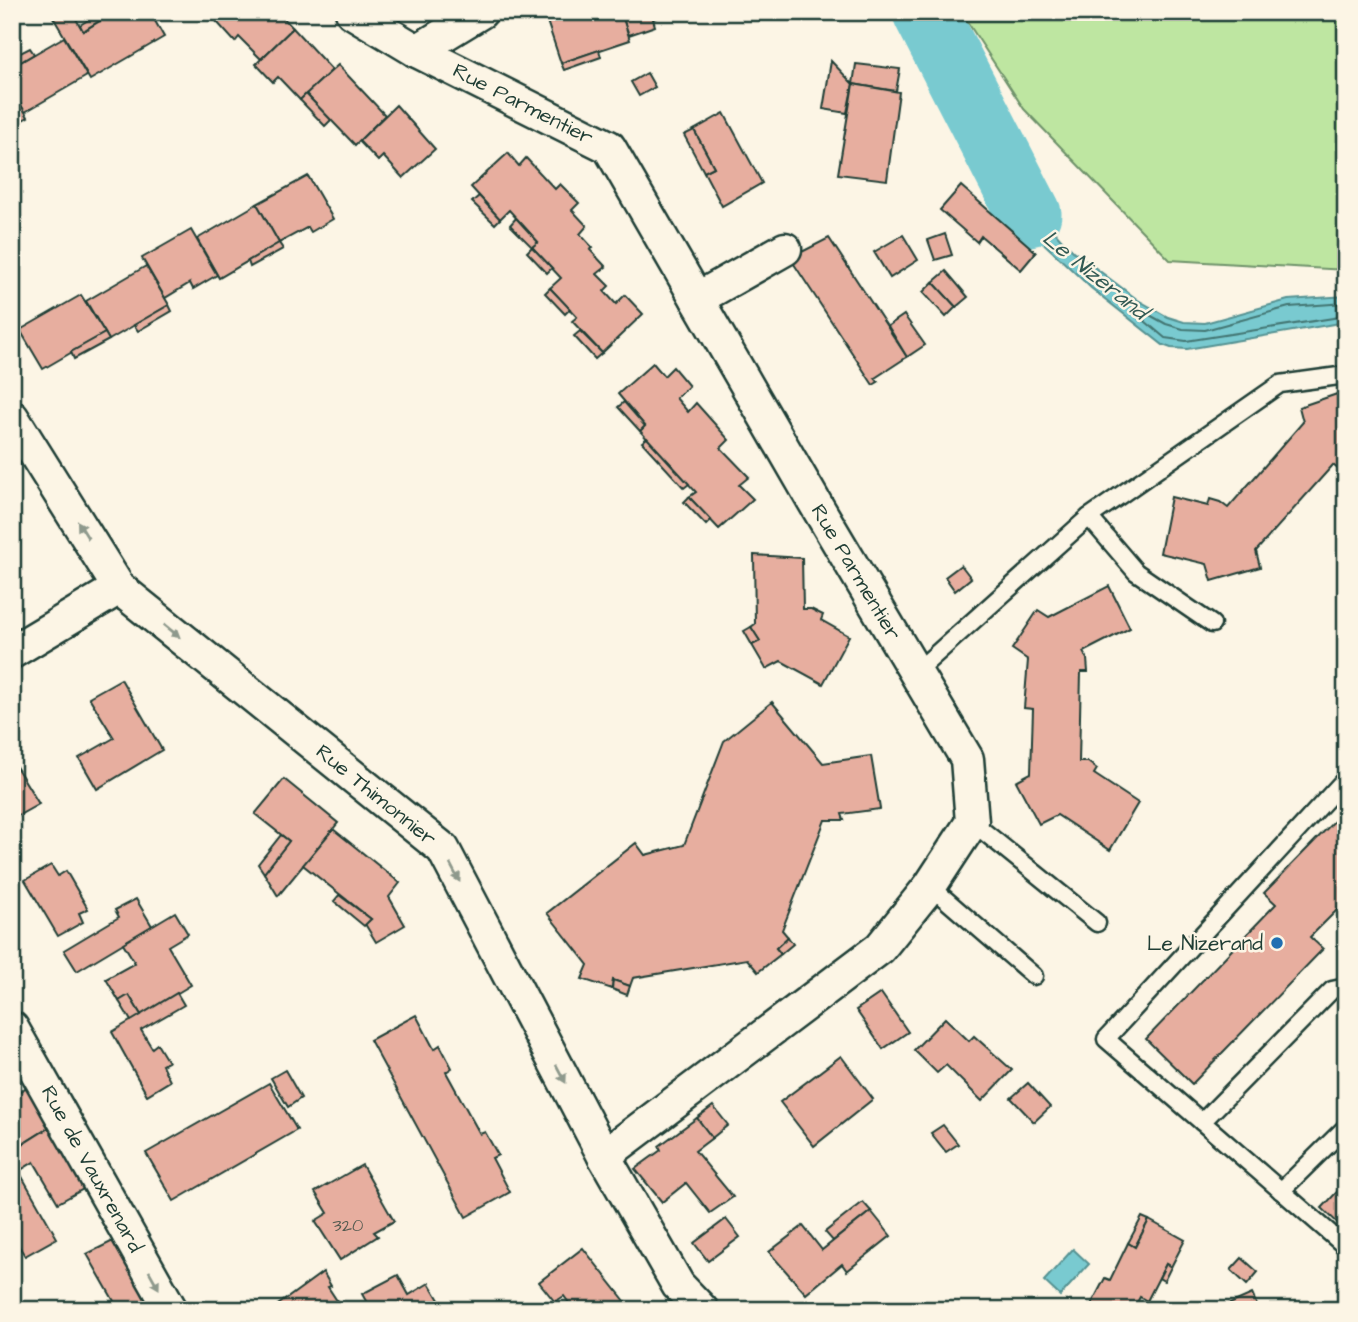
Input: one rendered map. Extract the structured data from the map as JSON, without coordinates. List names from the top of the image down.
{
  "streets": {
    "street": ["Rue Parmentier", "Rue Thimonnier", "Rue de Vauxrenard"]
  },
  "one_way": ["Rue de Vauxrenard"],
  "water": ["Le Nizerand"],
  "places": ["Le Nizerand"],
  "house_numbers": ["320"]
}
